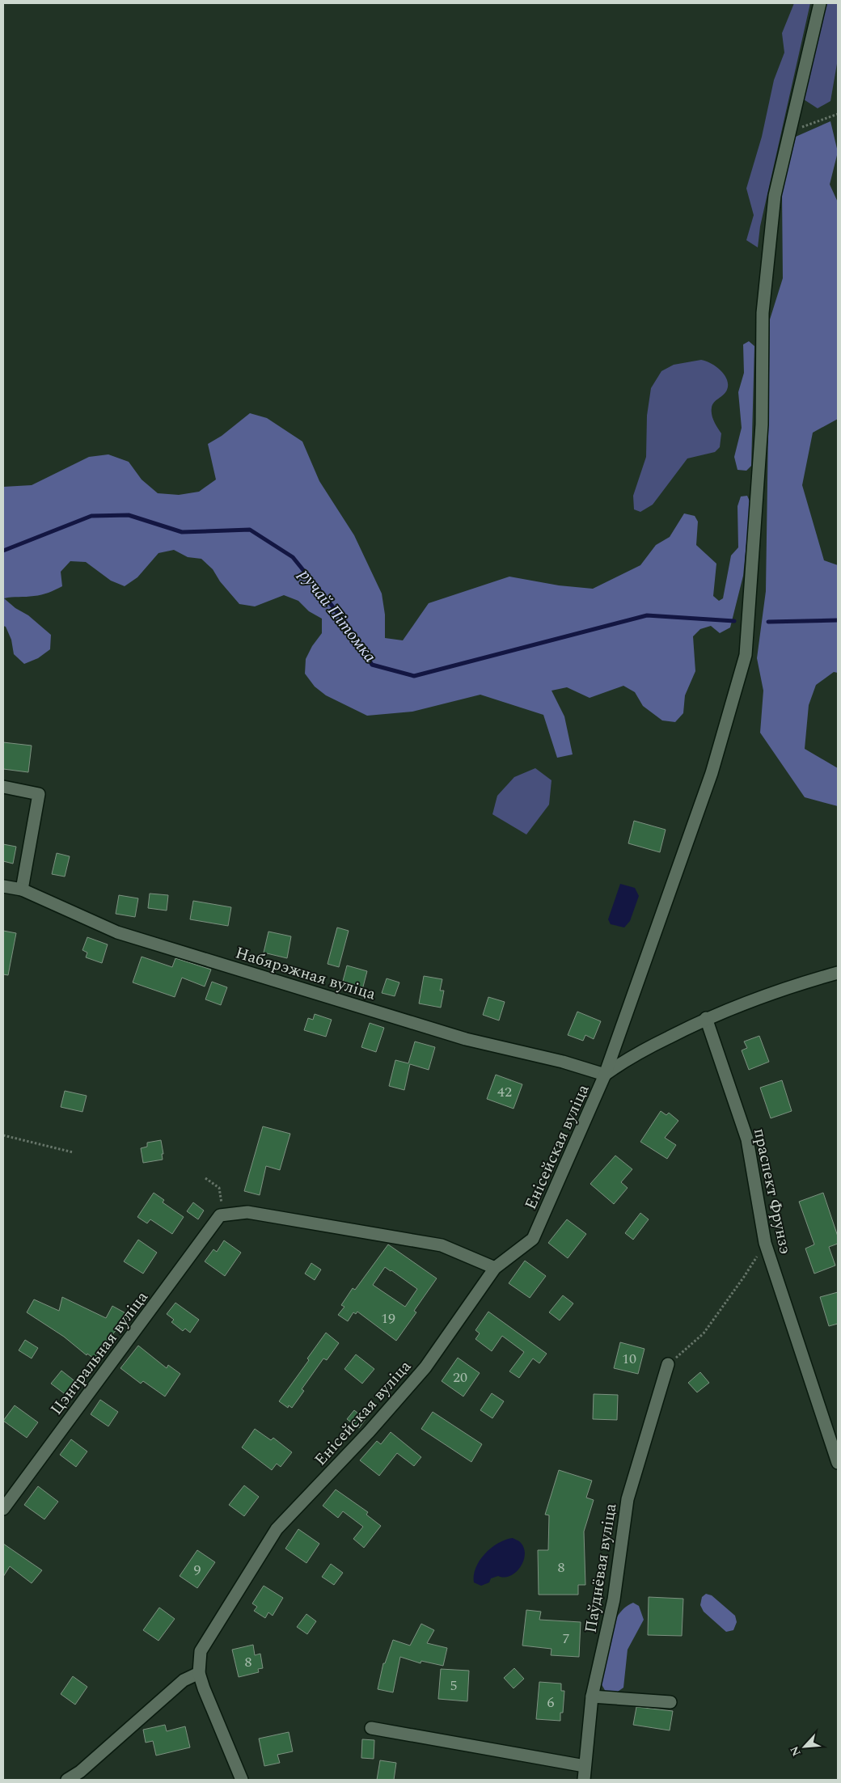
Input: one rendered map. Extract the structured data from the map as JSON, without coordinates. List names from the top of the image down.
{
  "streets": {
    "street": [
      "Набярэжная вуліца",
      "Енісейская вуліца",
      "праспект Фрунзэ",
      "Цэнтральная вуліца",
      "Паўднёвая вуліца"
    ]
  },
  "crossings": [
    ["Набярэжная вуліца", "Енісейская вуліца"]
  ],
  "water": ["ручай Пітомка"],
  "house_numbers": [
    "42",
    "19",
    "10",
    "20",
    "8",
    "9",
    "7",
    "8",
    "5",
    "6"
  ],
  "north": "bottom left"
}
